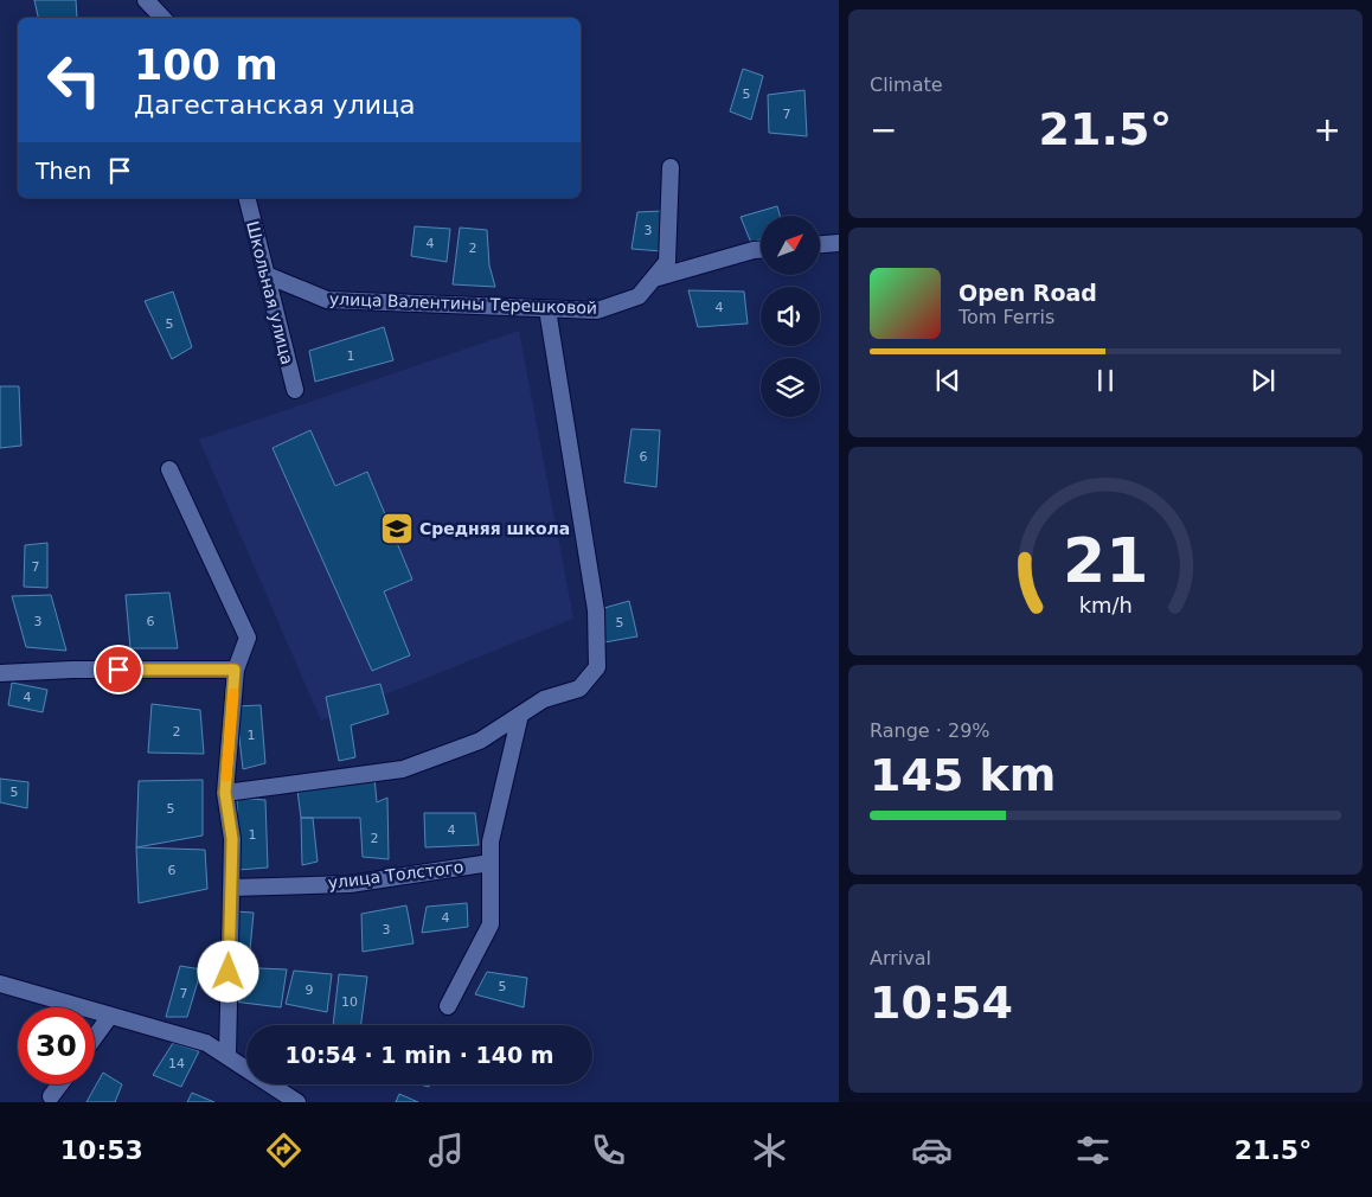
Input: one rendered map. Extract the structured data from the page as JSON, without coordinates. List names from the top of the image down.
{
  "streets": {
    "street": ["Школьная улица", "улица Валентины Терешковой", "улица Толстого"]
  },
  "crossings": [
    ["Школьная улица", "улица Валентины Терешковой"]
  ],
  "places": {
    "school or university": ["Средняя школа"]
  },
  "house_numbers": [
    "5",
    "7",
    "3",
    "4",
    "2",
    "4",
    "5",
    "1",
    "6",
    "7",
    "3",
    "6",
    "5",
    "4",
    "2",
    "1",
    "5",
    "5",
    "4",
    "1",
    "2",
    "6",
    "4",
    "3",
    "5",
    "9",
    "7",
    "10",
    "14"
  ],
  "north": "top right",
  "page": {
    "tile": [
      "Climate",
      ["Range · 29%", "145 km"],
      ["Arrival", "10:54"]
    ],
    "turn": ["100 m", "Дагестанская улица"],
    "heat": ["−", "21.5°", "+"],
    "then": "Then",
    "song": ["Open Road", "Tom Ferris"],
    "limit": "30",
    "trip": "10:54 · 1 min · 140 m",
    "tabs": ["10:53", "21.5°"],
    "gauge": ["21", "km/h"]
  }
}
